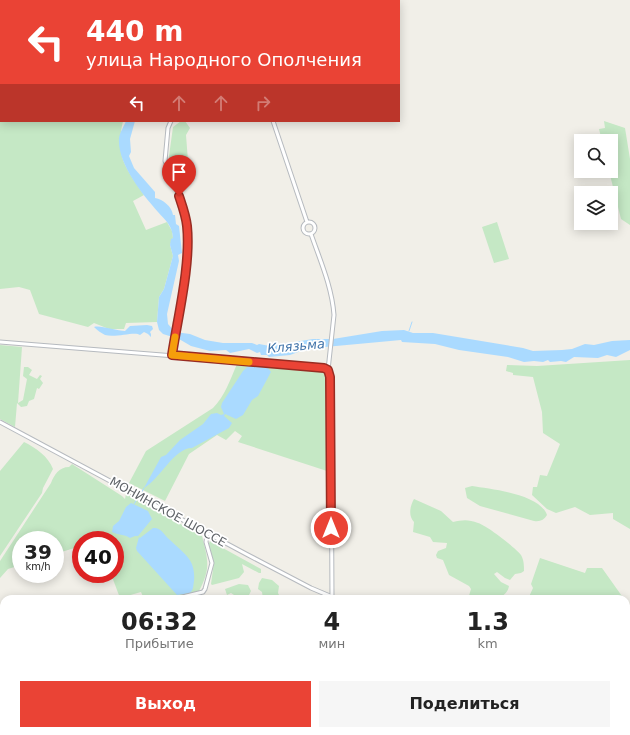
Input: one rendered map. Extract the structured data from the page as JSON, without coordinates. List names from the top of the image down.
{
  "streets": {
    "street": ["МОНИНСКОЕ ШОССЕ"]
  },
  "water": ["Клязьма"],
  "page": {
    "turn": ["440 m", "улица Народного Ополчения"],
    "speed": "39 km/h",
    "limit": "40",
    "eta": [
      "06:32",
      "Прибытие",
      "4",
      "мин",
      "1.3",
      "km"
    ],
    "buttons": ["Выход", "Поделиться"]
  }
}
